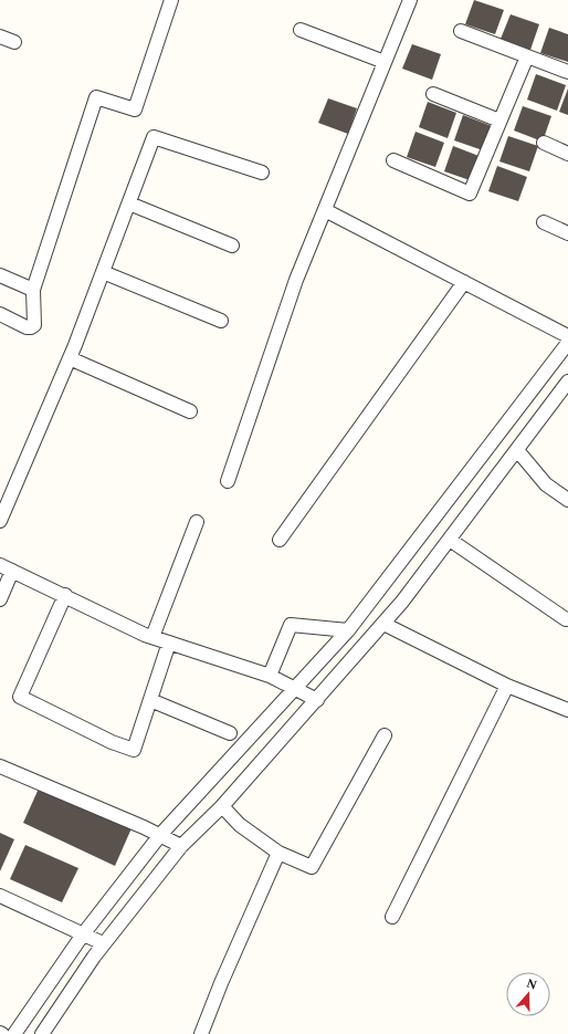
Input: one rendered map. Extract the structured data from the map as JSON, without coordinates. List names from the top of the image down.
{
  "north": "top"
}
